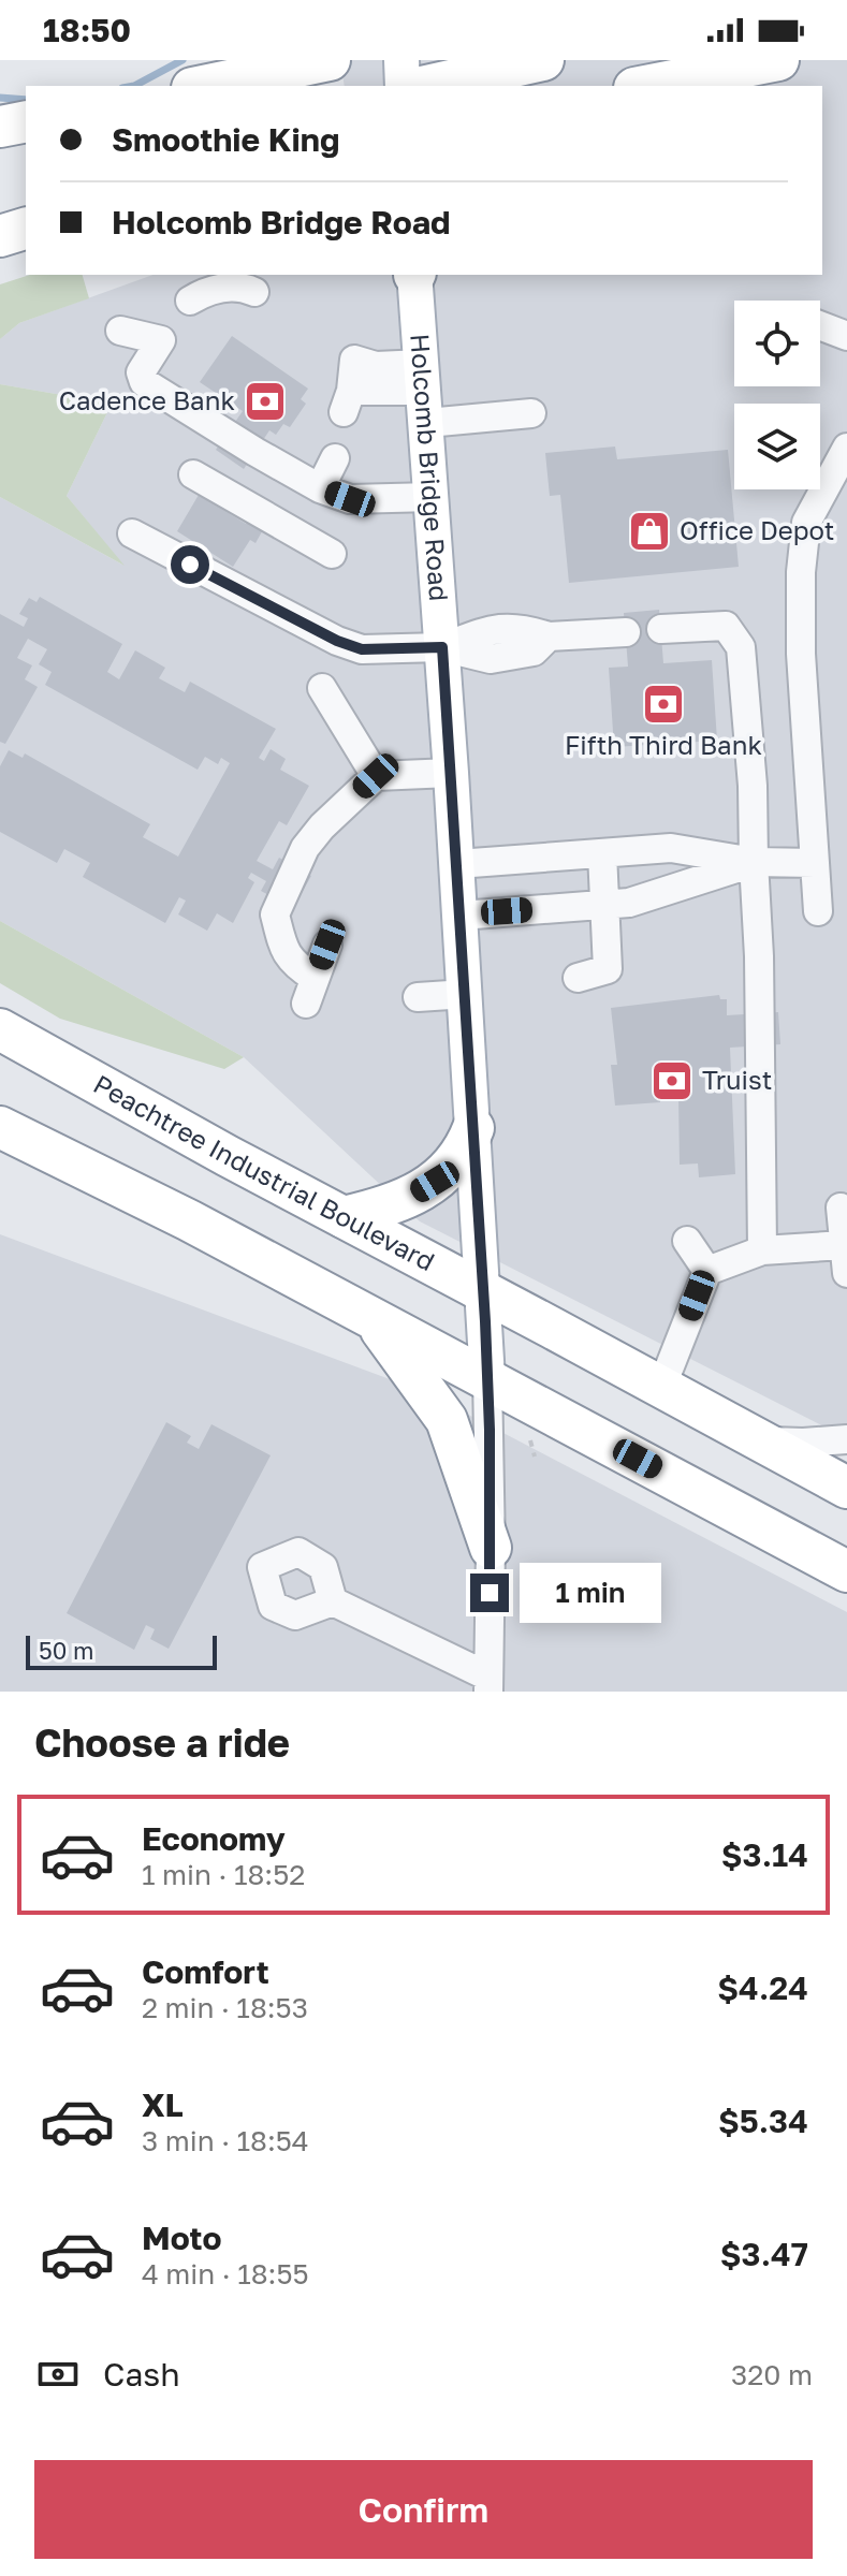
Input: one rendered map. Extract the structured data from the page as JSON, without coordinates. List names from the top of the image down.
{
  "streets": {
    "highway": ["Peachtree Industrial Boulevard"],
    "main road": ["Holcomb Bridge Road"]
  },
  "crossings": [
    ["Holcomb Bridge Road", "Peachtree Industrial Boulevard"]
  ],
  "places": {
    "bank": ["Cadence Bank", "Fifth Third Bank", "Truist"],
    "shop": ["Office Depot"]
  },
  "scale_bar": "50 m",
  "page": {
    "status": "18:50",
    "banner": ["Smoothie King", "Holcomb Bridge Road"],
    "bubble": "1 min",
    "scale": "50 m",
    "heading": "Choose a ride",
    "list": [
      {
        "name": "Economy",
        "note": "1 min · 18:52",
        "value": "$3.14"
      },
      {
        "name": "Comfort",
        "note": "2 min · 18:53",
        "value": "$4.24"
      },
      {
        "name": "XL",
        "note": "3 min · 18:54",
        "value": "$5.34"
      },
      {
        "name": "Moto",
        "note": "4 min · 18:55",
        "value": "$3.47"
      }
    ],
    "pay": ["Cash", "320 m"],
    "buttons": "Confirm"
  }
}
